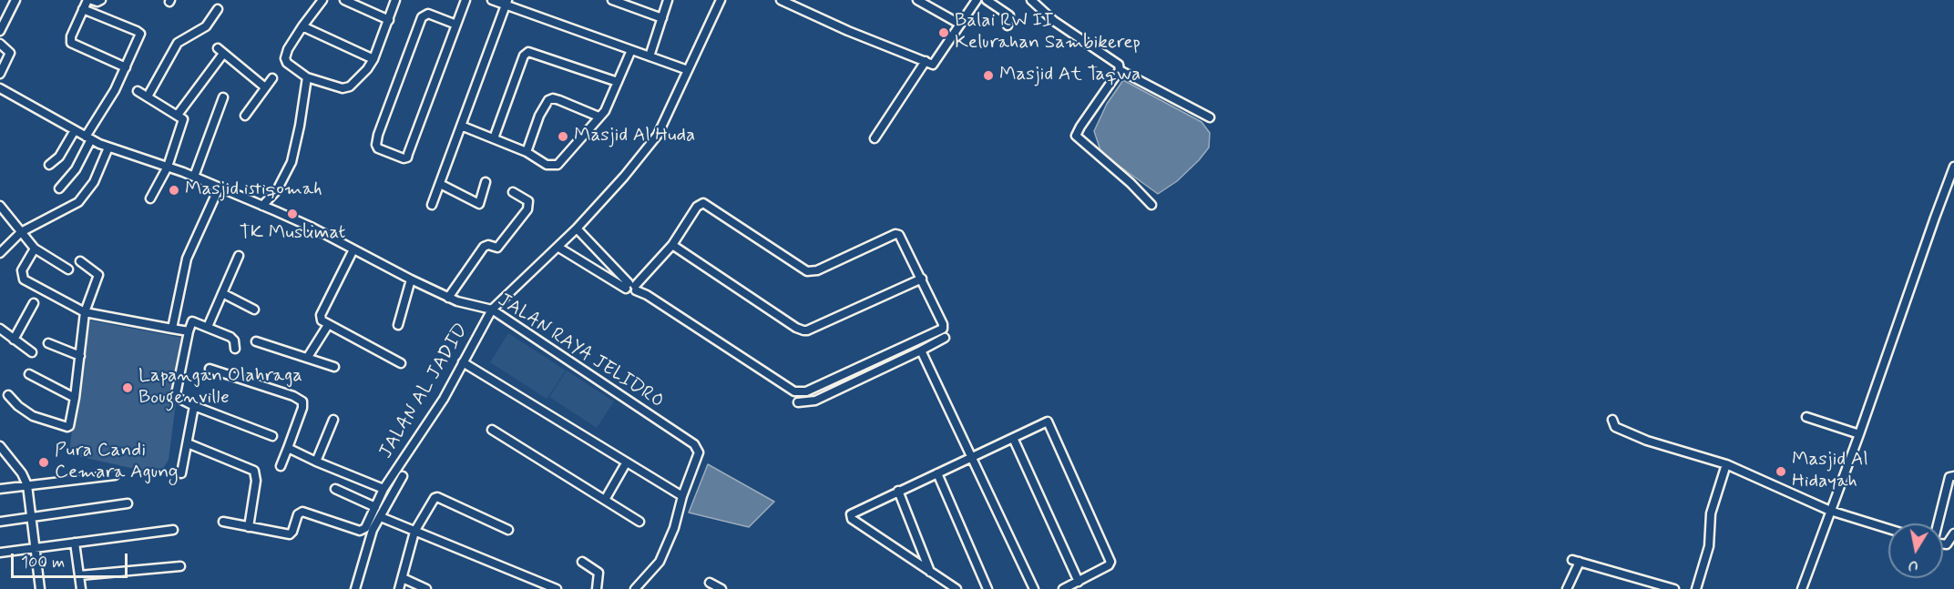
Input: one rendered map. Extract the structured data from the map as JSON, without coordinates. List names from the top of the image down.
{
  "streets": {
    "street": ["JALAN RAYA JELIDRO", "JALAN AL JADID"]
  },
  "crossings": [
    ["JALAN RAYA JELIDRO", "JALAN AL JADID"]
  ],
  "places": [
    "Balai RW II Kelurahan Sambikerep",
    "Masjid At Taqwa",
    "Masjid Al Huda",
    "Masjid istiqomah",
    "TK Muslimat",
    "Lapangan Olahraga Bougenville",
    "Pura Candi Cemara Agung",
    "Masjid Al Hidayah"
  ],
  "scale_bar": "100 m",
  "north": "bottom"
}
